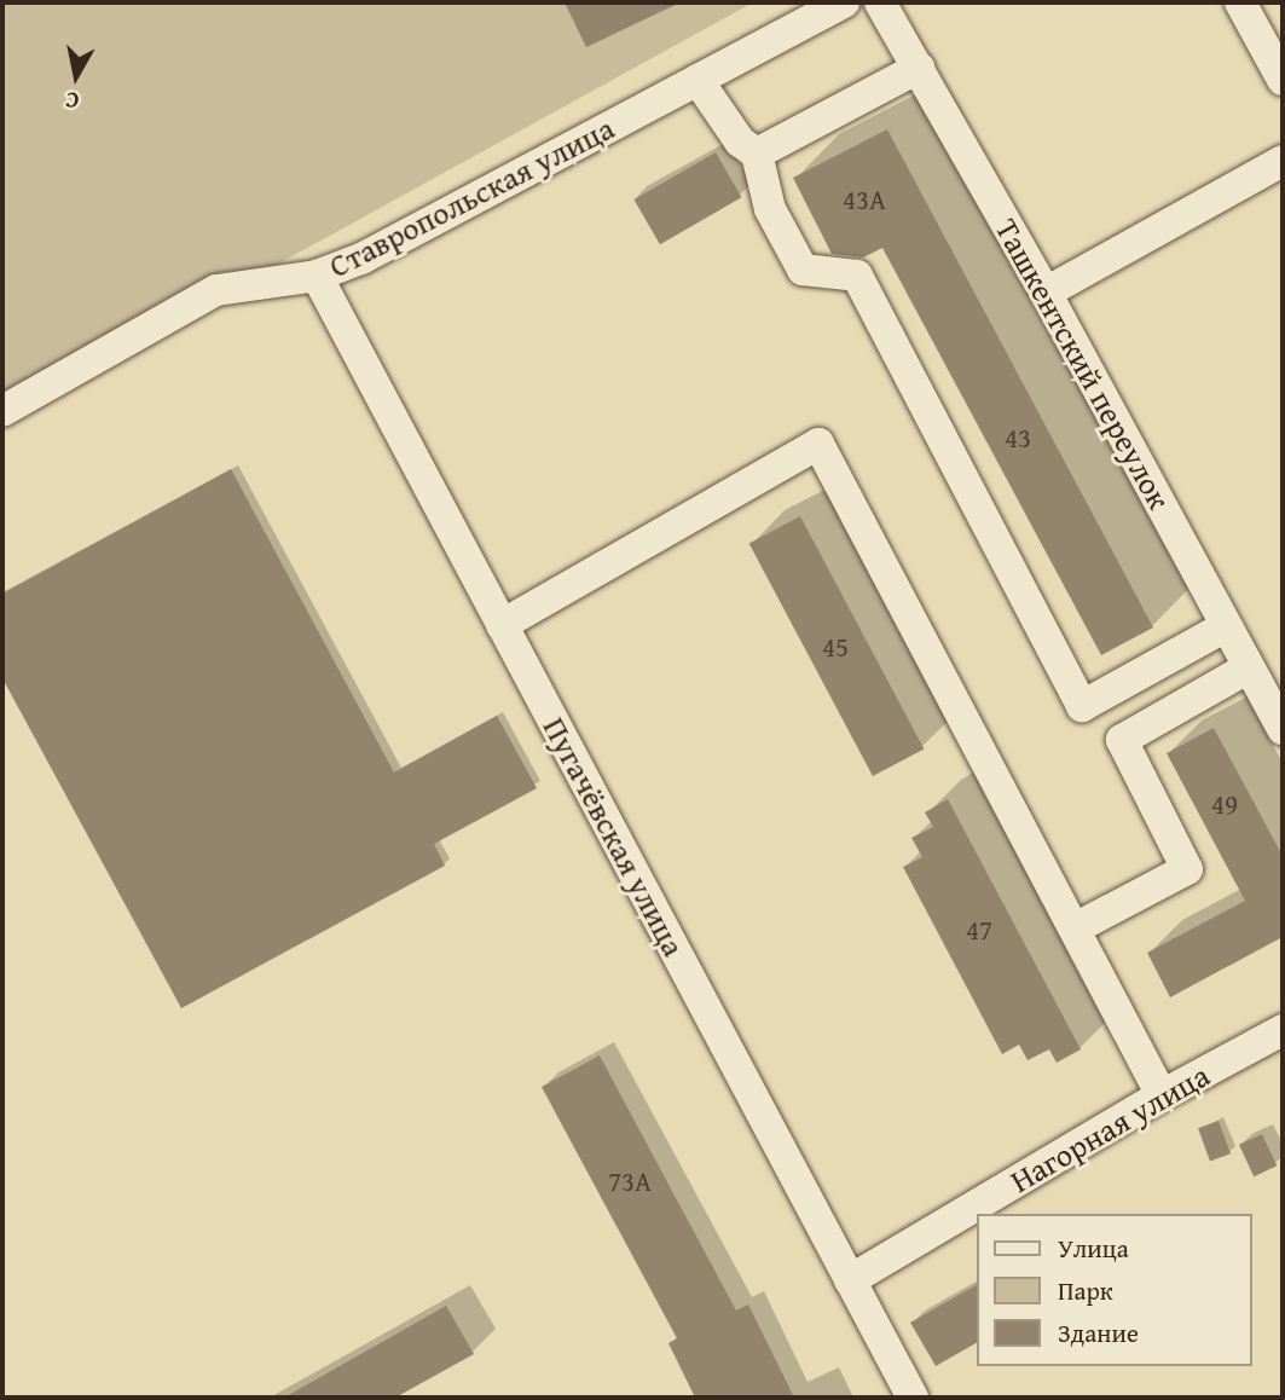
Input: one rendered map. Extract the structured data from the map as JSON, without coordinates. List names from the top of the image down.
{
  "streets": {
    "street": [
      "Ставропольская улица",
      "Ташкентский переулок",
      "Пугачёвская улица",
      "Нагорная улица"
    ]
  },
  "crossings": [
    ["Ставропольская улица", "Пугачёвская улица"],
    ["Пугачёвская улица", "Нагорная улица"]
  ],
  "house_numbers": [
    "43А",
    "43",
    "45",
    "49",
    "47",
    "73А"
  ],
  "legend": ["Улица", "Парк", "Здание"],
  "north": "bottom"
}
